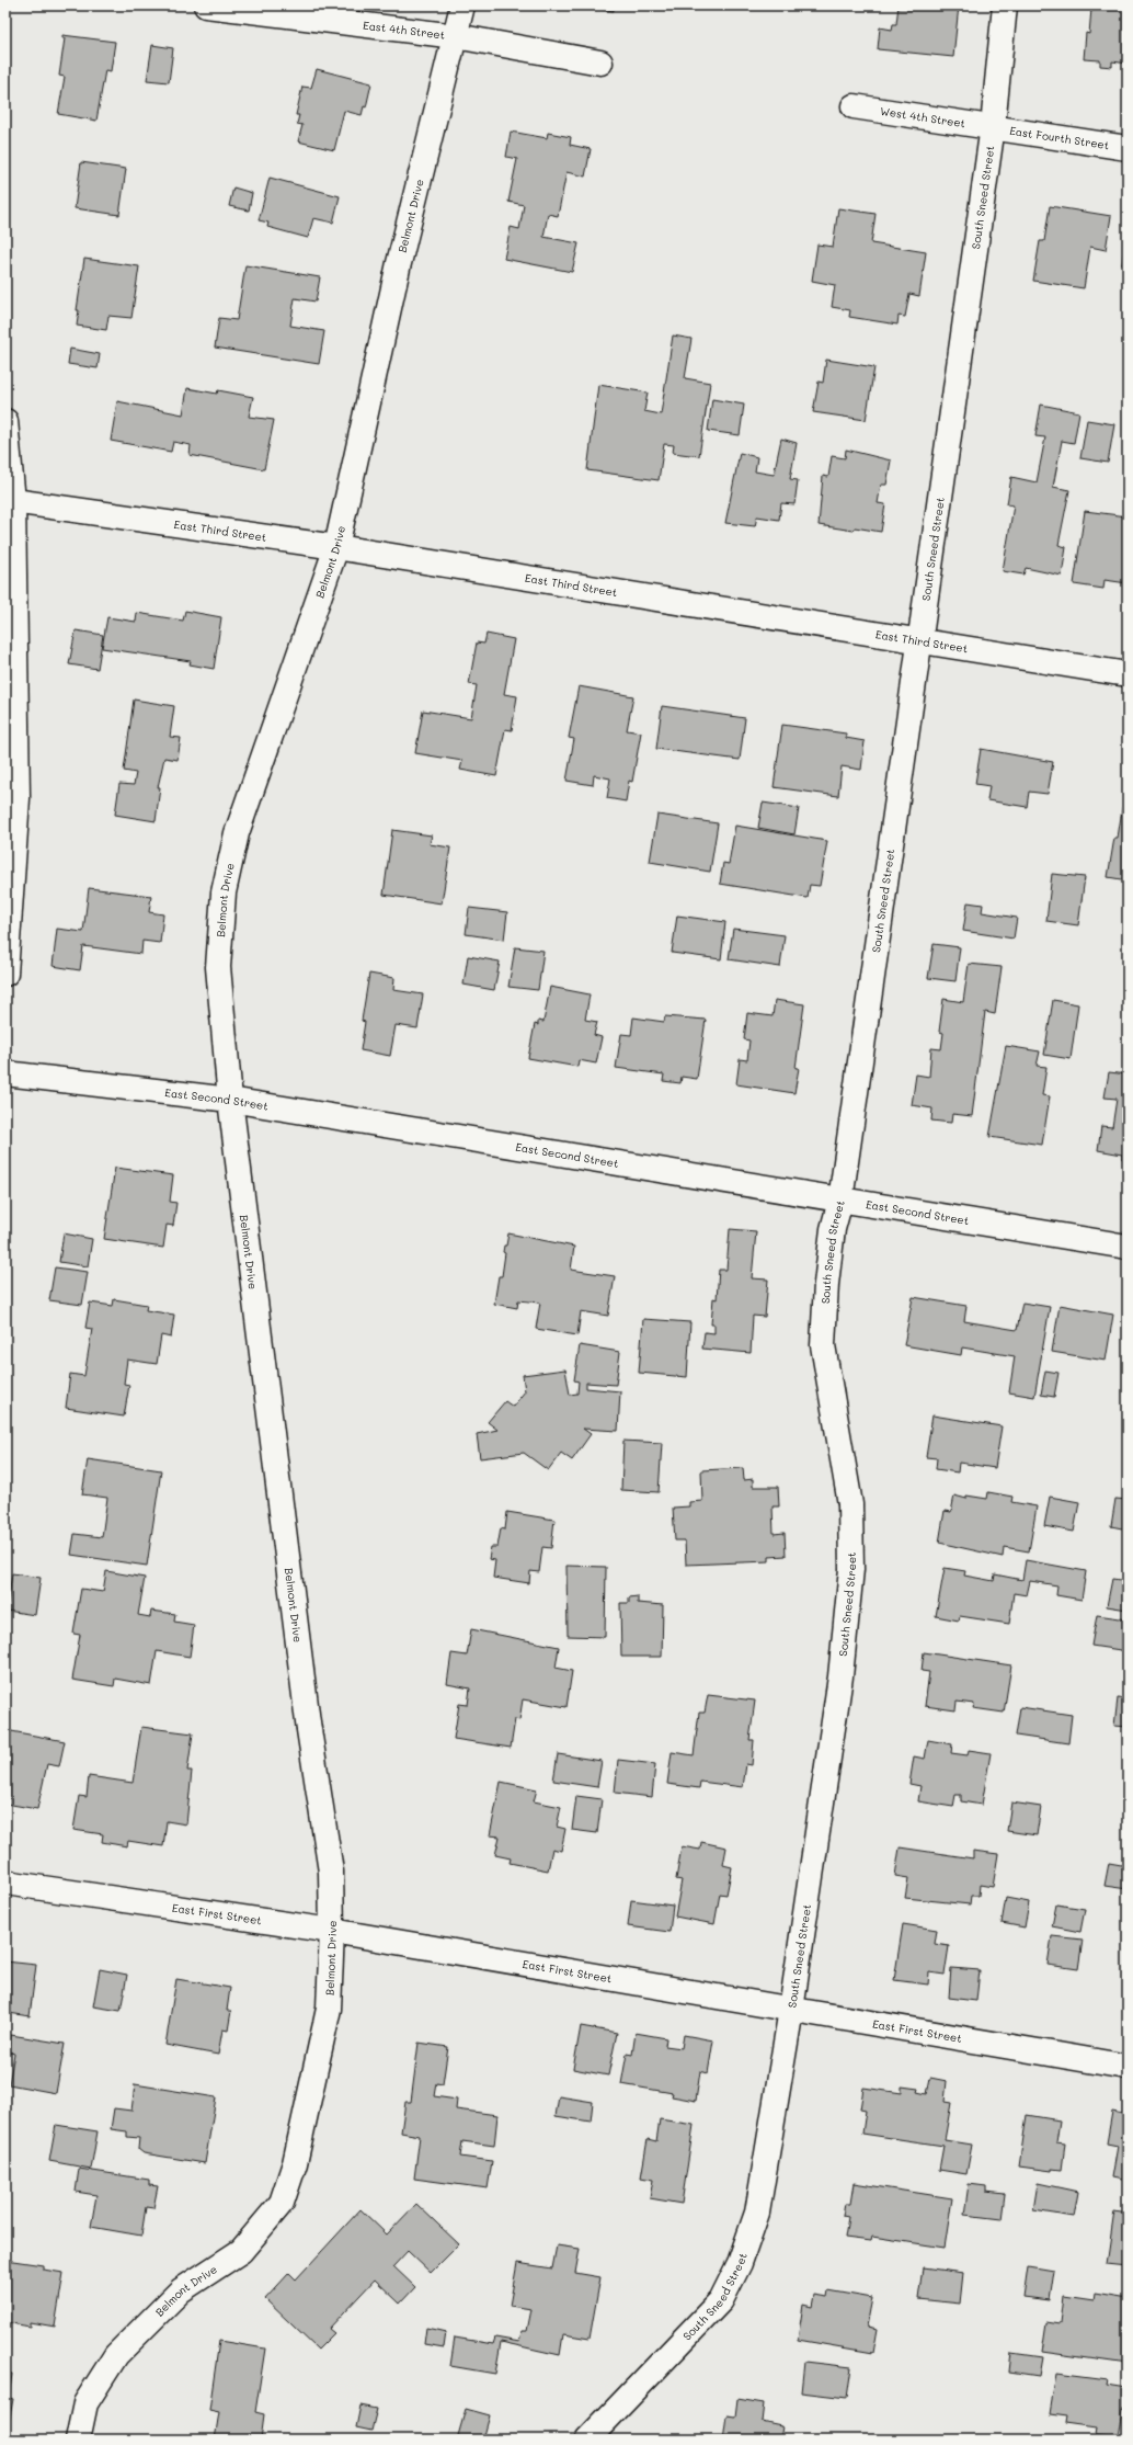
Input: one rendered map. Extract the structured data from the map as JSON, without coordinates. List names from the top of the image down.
{
  "streets": {
    "street": [
      "East 4th Street",
      "West 4th Street",
      "East Fourth Street",
      "South Sneed Street",
      "Belmont Drive",
      "East Third Street",
      "East Second Street",
      "East First Street"
    ]
  },
  "crossings": [
    ["East 4th Street", "Belmont Drive"],
    ["West 4th Street", "East Fourth Street"],
    ["West 4th Street", "South Sneed Street"],
    ["East Fourth Street", "South Sneed Street"],
    ["South Sneed Street", "East Third Street"],
    ["South Sneed Street", "East Second Street"],
    ["South Sneed Street", "East First Street"],
    ["Belmont Drive", "East Third Street"],
    ["Belmont Drive", "East Second Street"],
    ["Belmont Drive", "East First Street"]
  ]
}
